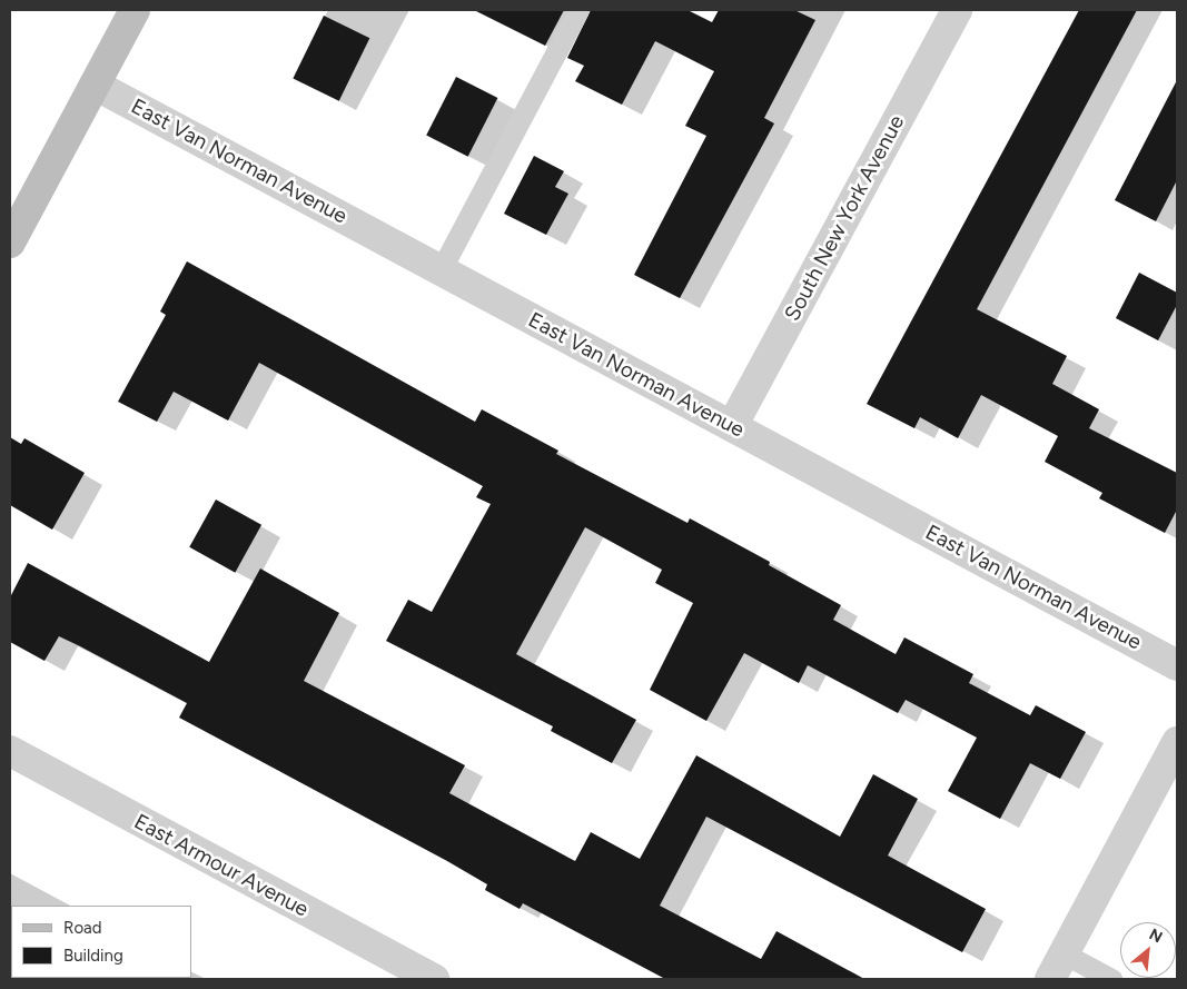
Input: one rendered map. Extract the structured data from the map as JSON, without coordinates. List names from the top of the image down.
{
  "streets": {
    "street": ["East Van Norman Avenue", "South New York Avenue", "East Armour Avenue"]
  },
  "crossings": [
    ["East Van Norman Avenue", "South New York Avenue"]
  ],
  "legend": ["Road", "Building"],
  "north": "top right"
}
